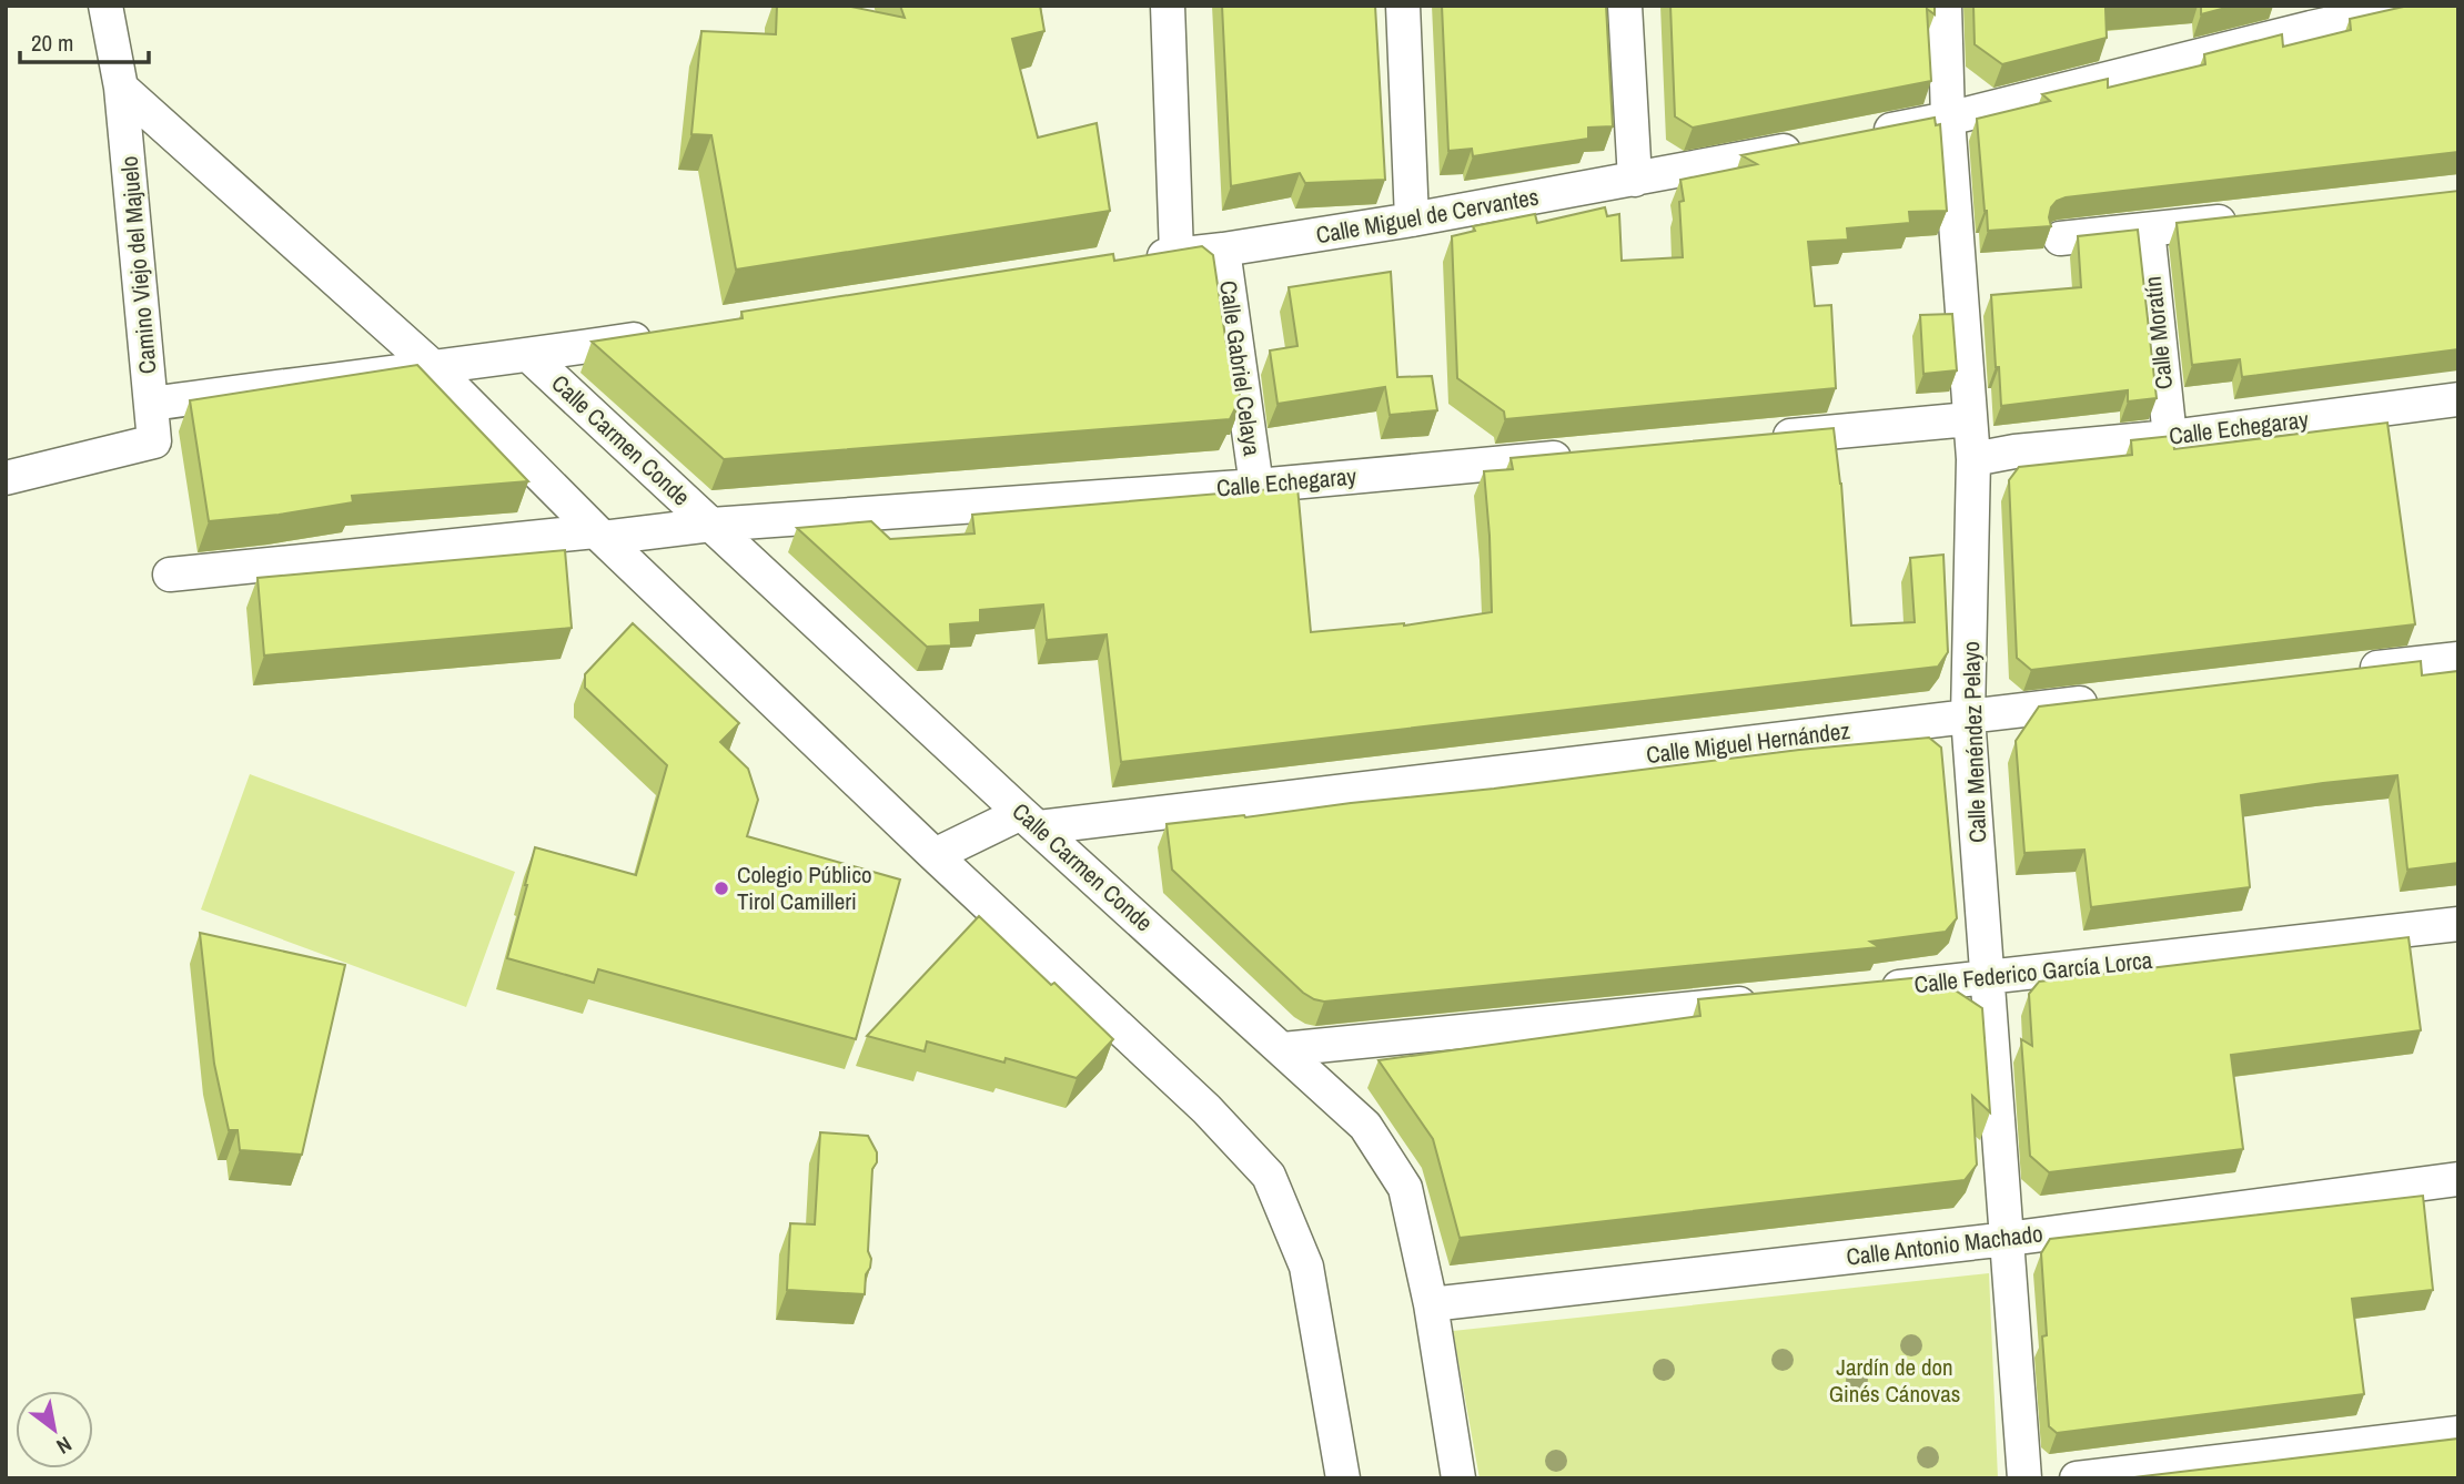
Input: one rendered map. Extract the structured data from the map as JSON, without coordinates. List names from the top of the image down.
{
  "streets": {
    "street": [
      "Calle Miguel de Cervantes",
      "Camino Viejo del Majuelo",
      "Calle Moratín",
      "Calle Gabriel Celaya",
      "Calle Echegaray",
      "Calle Carmen Conde",
      "Calle Menéndez Pelayo",
      "Calle Miguel Hernández",
      "Calle Federico García Lorca",
      "Calle Antonio Machado"
    ]
  },
  "crossings": [
    ["Calle Miguel de Cervantes", "Calle Gabriel Celaya"],
    ["Calle Moratín", "Calle Echegaray"],
    ["Calle Gabriel Celaya", "Calle Echegaray"],
    ["Calle Echegaray", "Calle Carmen Conde"],
    ["Calle Echegaray", "Calle Menéndez Pelayo"],
    ["Calle Carmen Conde", "Calle Miguel Hernández"],
    ["Calle Carmen Conde", "Calle Antonio Machado"],
    ["Calle Menéndez Pelayo", "Calle Miguel Hernández"],
    ["Calle Menéndez Pelayo", "Calle Federico García Lorca"],
    ["Calle Menéndez Pelayo", "Calle Antonio Machado"]
  ],
  "parks": ["Jardín de don Ginés Cánovas"],
  "places": ["Colegio Público Tirol Camilleri"],
  "scale_bar": "20 m",
  "north": "bottom right"
}
